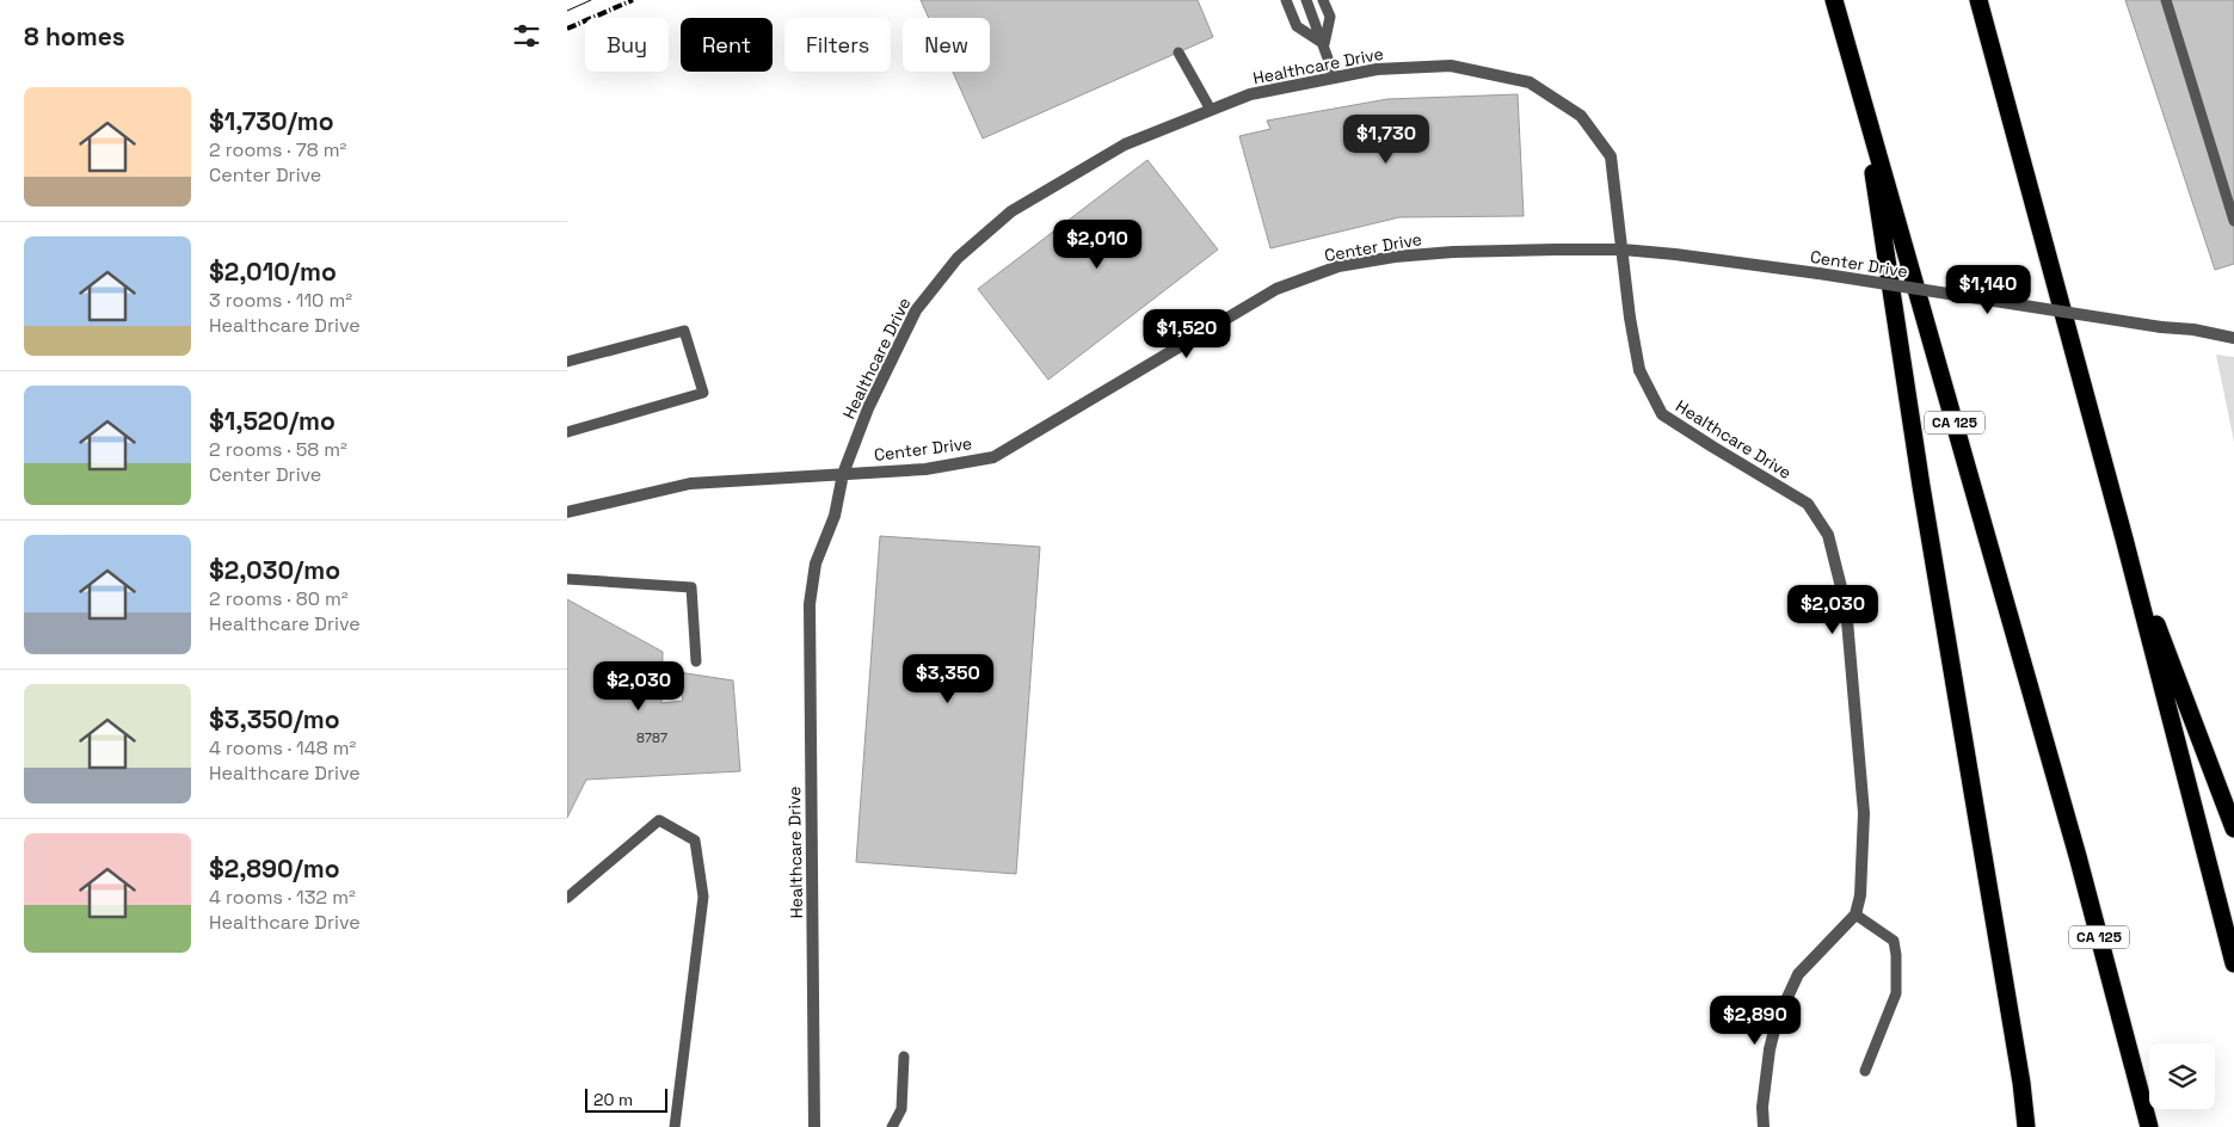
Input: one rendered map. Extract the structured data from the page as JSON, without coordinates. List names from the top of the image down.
{
  "streets": {
    "highway": ["CA 125"],
    "street": ["Healthcare Drive", "Center Drive"]
  },
  "crossings": [
    ["Healthcare Drive", "Center Drive"]
  ],
  "house_numbers": ["8787"],
  "scale_bar": "20 m",
  "page": {
    "heading": "8 homes",
    "chip": [
      "Buy",
      "Rent",
      "Filters",
      "New"
    ],
    "list": [
      {
        "name": "$1,730/mo",
        "note": "2 rooms · 78 m² · Center Drive"
      },
      {
        "name": "$2,010/mo",
        "note": "3 rooms · 110 m² · Healthcare Drive"
      },
      {
        "name": "$1,520/mo",
        "note": "2 rooms · 58 m² · Center Drive"
      },
      {
        "name": "$2,030/mo",
        "note": "2 rooms · 80 m² · Healthcare Drive"
      },
      {
        "name": "$3,350/mo",
        "note": "4 rooms · 148 m² · Healthcare Drive"
      },
      {
        "name": "$2,890/mo",
        "note": "4 rooms · 132 m² · Healthcare Drive"
      }
    ],
    "price": [
      "$1,730",
      "$2,010",
      "$1,140",
      "$1,520",
      "$2,030",
      "$3,350",
      "$2,030",
      "$2,890"
    ],
    "scale": "20 m"
  }
}
